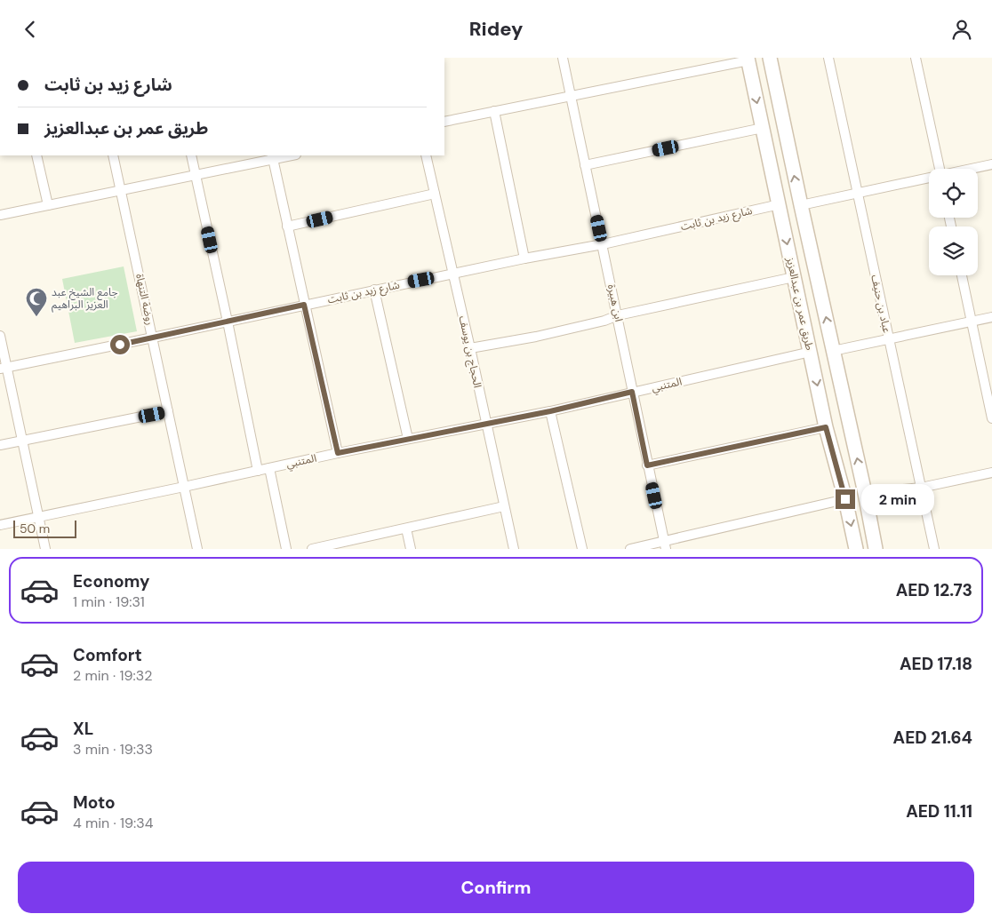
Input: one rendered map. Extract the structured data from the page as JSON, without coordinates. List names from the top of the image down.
{
  "streets": {
    "main road": ["طريق عمر بن عبدالعزيز"],
    "street": [
      "شارع زيد بن ثابت",
      "روضة التنهاة",
      "ابن هبيرة",
      "عباد بن حنيف",
      "الحجاج بن يوسف",
      "المتنبي"
    ]
  },
  "crossings": [
    ["شارع زيد بن ثابت", "روضة التنهاة"],
    ["شارع زيد بن ثابت", "ابن هبيرة"],
    ["شارع زيد بن ثابت", "طريق عمر بن عبدالعزيز"],
    ["شارع زيد بن ثابت", "الحجاج بن يوسف"],
    ["روضة التنهاة", "المتنبي"],
    ["ابن هبيرة", "المتنبي"],
    ["طريق عمر بن عبدالعزيز", "المتنبي"],
    ["الحجاج بن يوسف", "المتنبي"]
  ],
  "places": {
    "mosque": ["جامع الشيخ عبد العزيز البراهيم"]
  },
  "scale_bar": "50 m",
  "page": {
    "header": "Ridey",
    "banner": ["شارع زيد بن ثابت", "طريق عمر بن عبدالعزيز"],
    "bubble": "2 min",
    "scale": "50 m",
    "list": [
      {
        "name": "Economy",
        "note": "1 min · 19:31",
        "value": "AED 12.73"
      },
      {
        "name": "Comfort",
        "note": "2 min · 19:32",
        "value": "AED 17.18"
      },
      {
        "name": "XL",
        "note": "3 min · 19:33",
        "value": "AED 21.64"
      },
      {
        "name": "Moto",
        "note": "4 min · 19:34",
        "value": "AED 11.11"
      }
    ],
    "buttons": "Confirm"
  }
}
